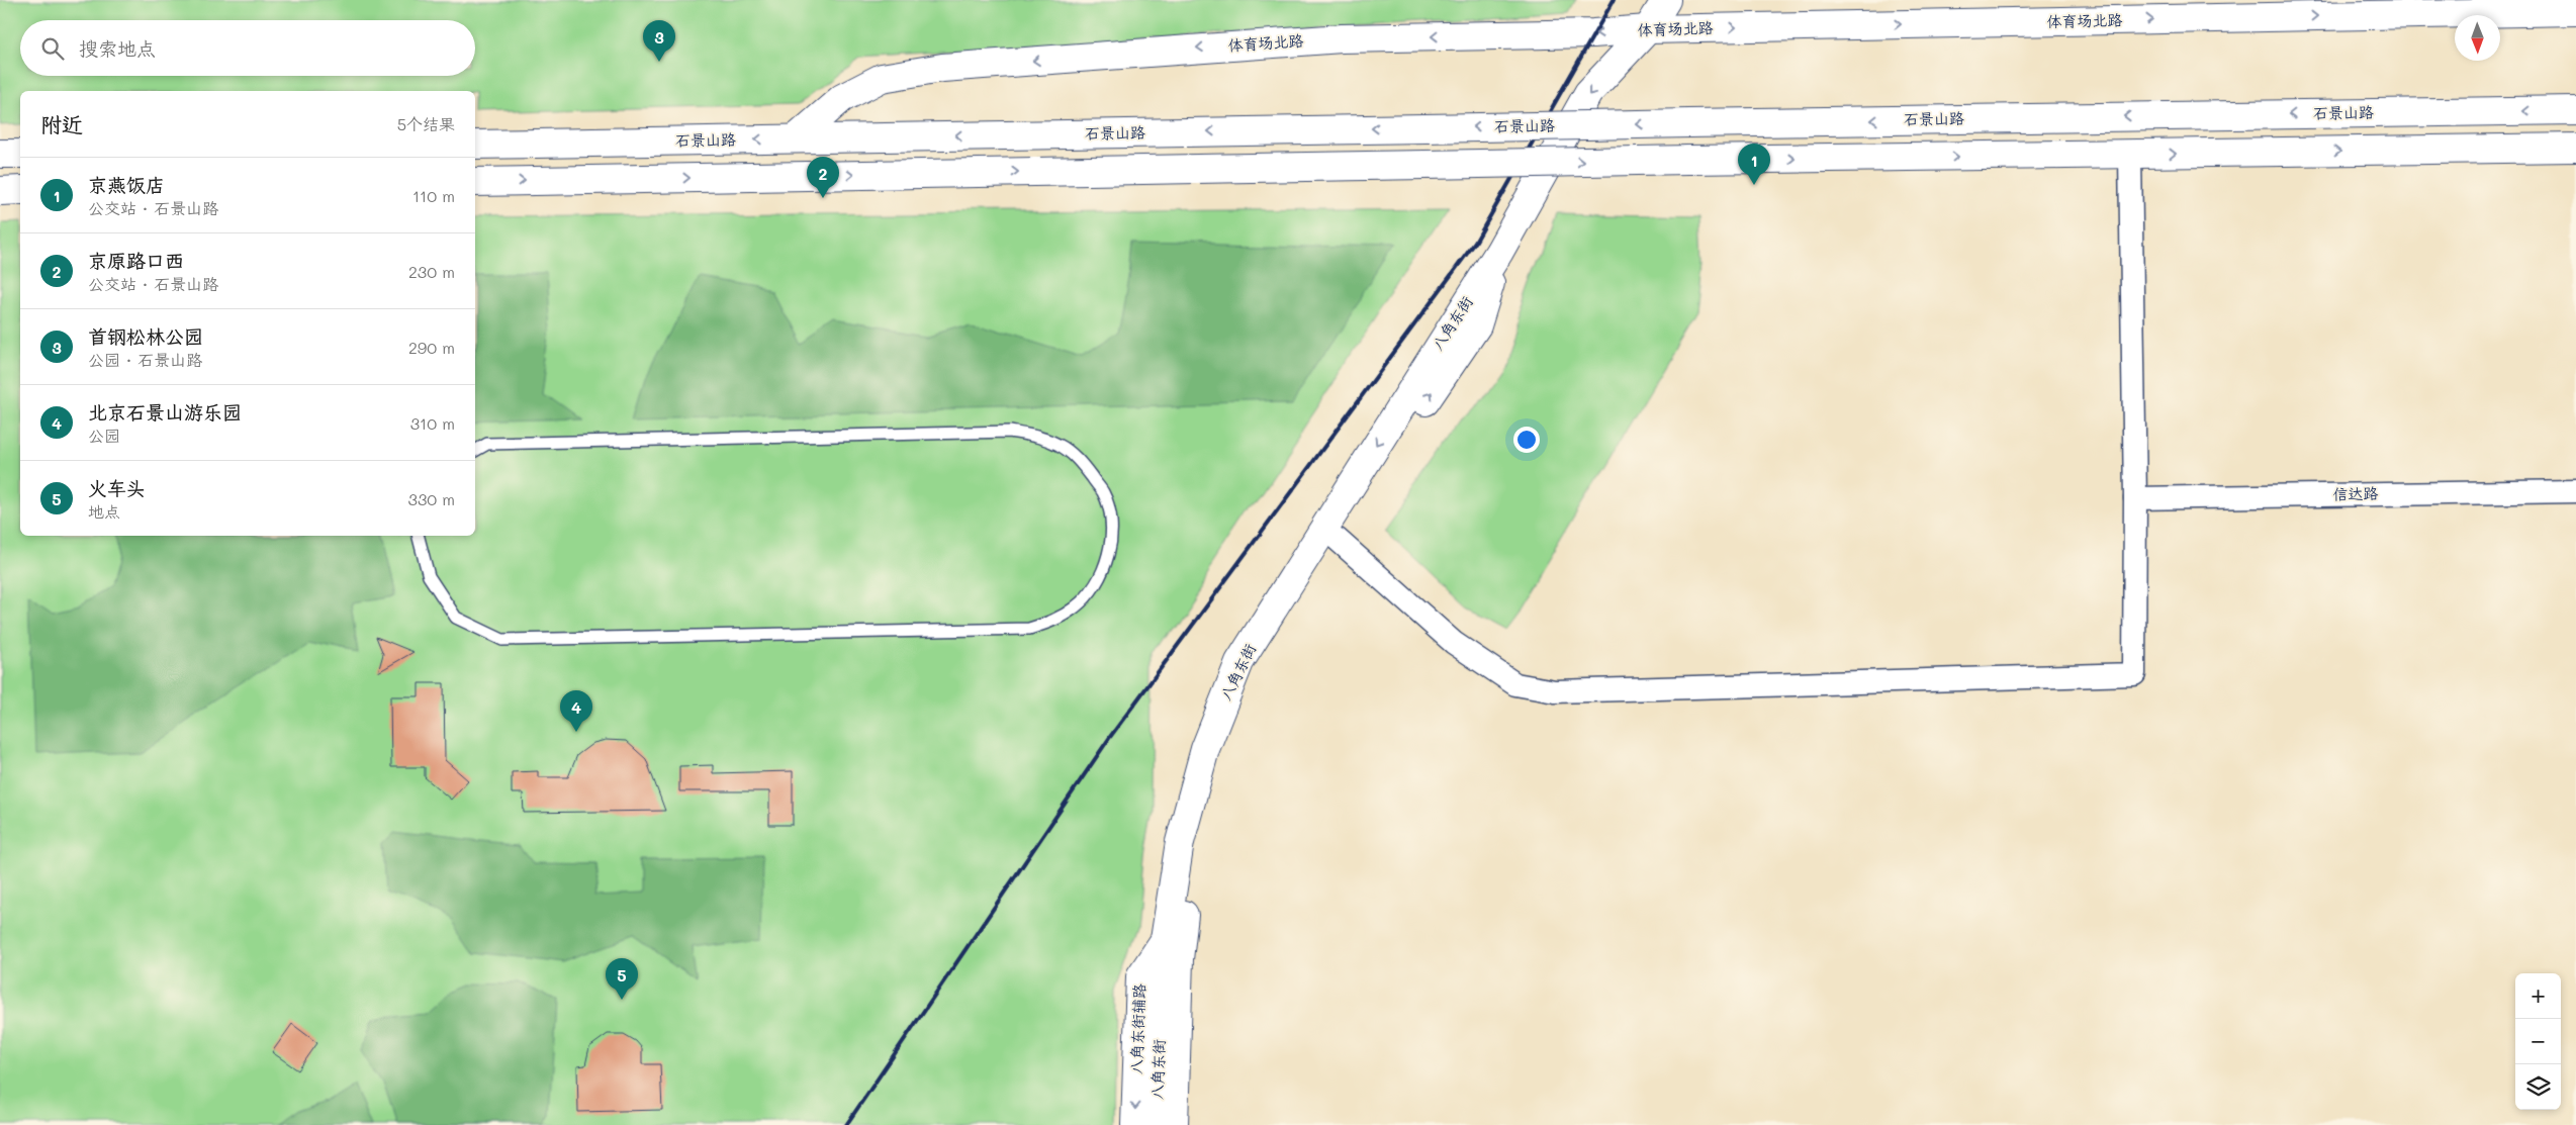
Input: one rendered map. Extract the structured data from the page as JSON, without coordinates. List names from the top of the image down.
{
  "streets": {
    "main road": [
      "体育场北路",
      "石景山路",
      "八角东街",
      "八角东街辅路"
    ],
    "street": ["信达路"]
  },
  "crossings": [
    ["体育场北路", "石景山路"],
    ["体育场北路", "八角东街"],
    ["八角东街", "八角东街辅路"]
  ],
  "one_way": ["八角东街辅路"],
  "north": "bottom",
  "page": {
    "pins": [
      "3",
      "1",
      "2",
      "4",
      "5"
    ],
    "search": "搜索地点",
    "heading": ["附近", "5个结果"],
    "list": [
      {
        "mark": "1",
        "name": "京燕饭店",
        "note": "公交站 · 石景山路",
        "value": "110 m"
      },
      {
        "mark": "2",
        "name": "京原路口西",
        "note": "公交站 · 石景山路",
        "value": "230 m"
      },
      {
        "mark": "3",
        "name": "首钢松林公园",
        "note": "公园 · 石景山路",
        "value": "290 m"
      },
      {
        "mark": "4",
        "name": "北京石景山游乐园",
        "note": "公园",
        "value": "310 m"
      },
      {
        "mark": "5",
        "name": "火车头",
        "note": "地点",
        "value": "330 m"
      }
    ],
    "map_buttons": ["+", "−"]
  }
}
